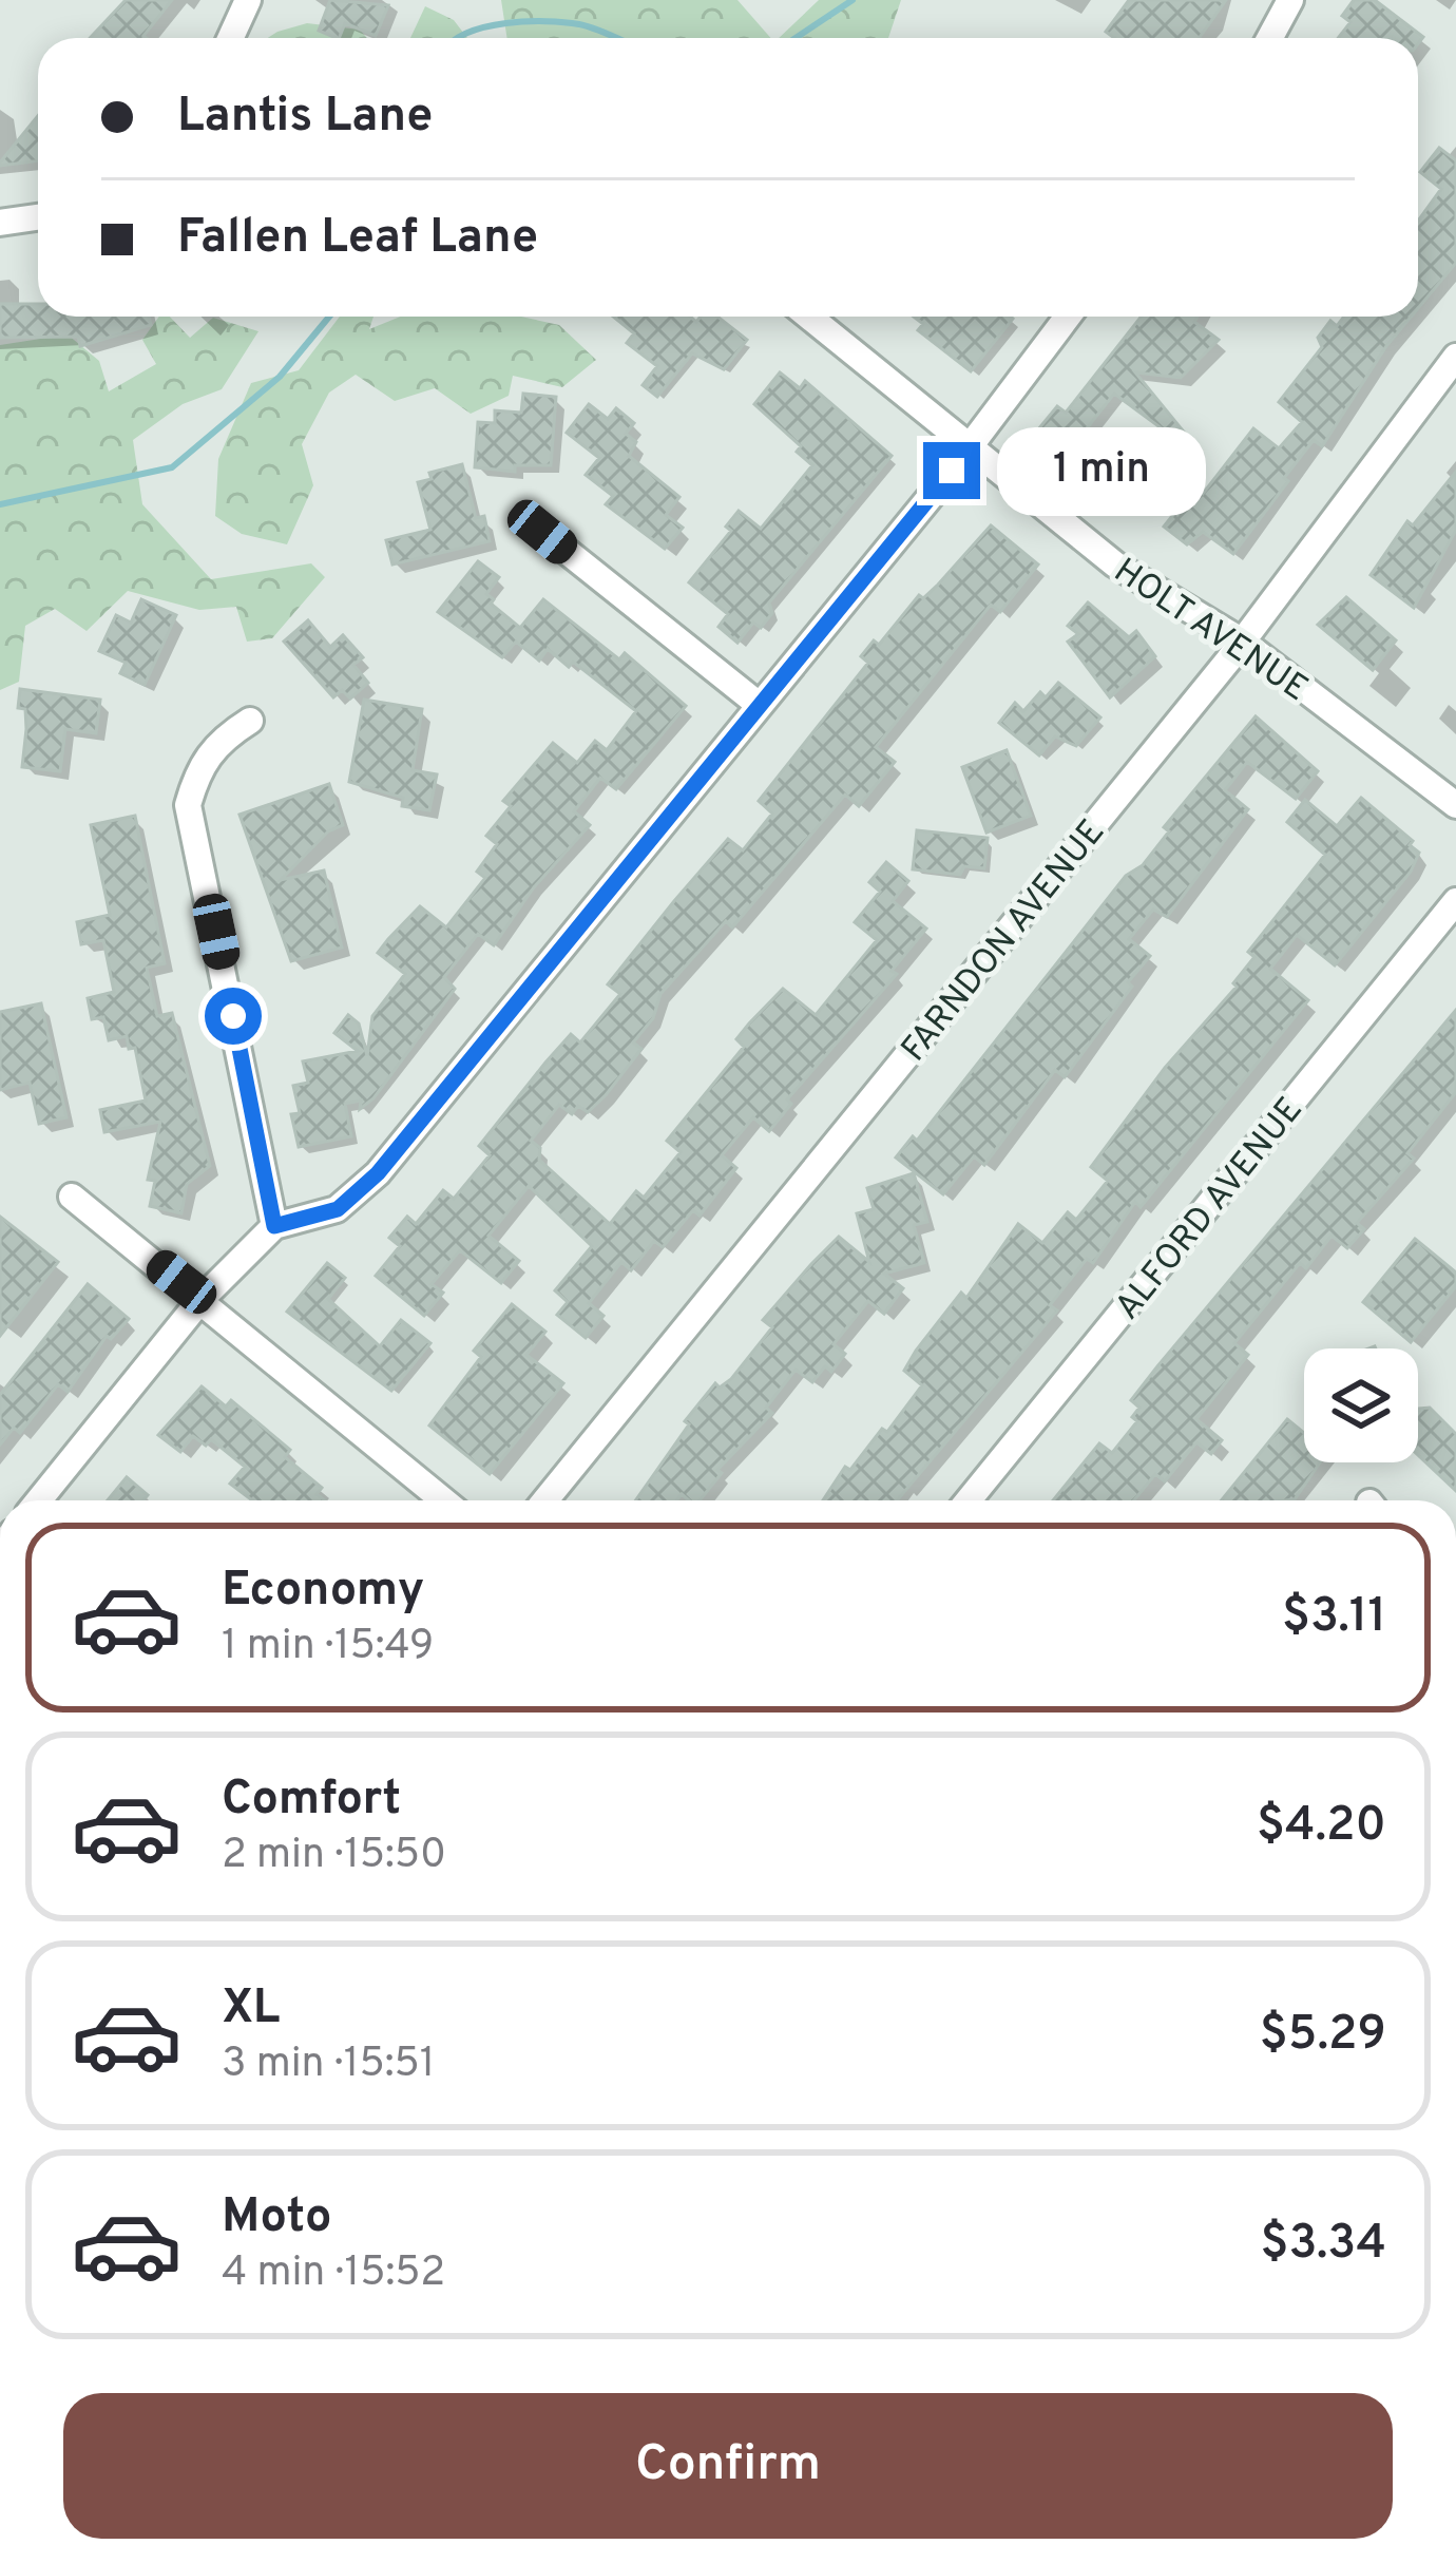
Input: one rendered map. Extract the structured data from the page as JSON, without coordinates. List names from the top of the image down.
{
  "streets": {
    "street": ["HOLT AVENUE", "FARNDON AVENUE", "ALFORD AVENUE"]
  },
  "crossings": [
    ["HOLT AVENUE", "FARNDON AVENUE"]
  ],
  "page": {
    "banner": ["Lantis Lane", "Fallen Leaf Lane"],
    "bubble": "1 min",
    "list": [
      {
        "name": "Economy",
        "note": "1 min · 15:49",
        "value": "$3.11"
      },
      {
        "name": "Comfort",
        "note": "2 min · 15:50",
        "value": "$4.20"
      },
      {
        "name": "XL",
        "note": "3 min · 15:51",
        "value": "$5.29"
      },
      {
        "name": "Moto",
        "note": "4 min · 15:52",
        "value": "$3.34"
      }
    ],
    "buttons": "Confirm"
  }
}
